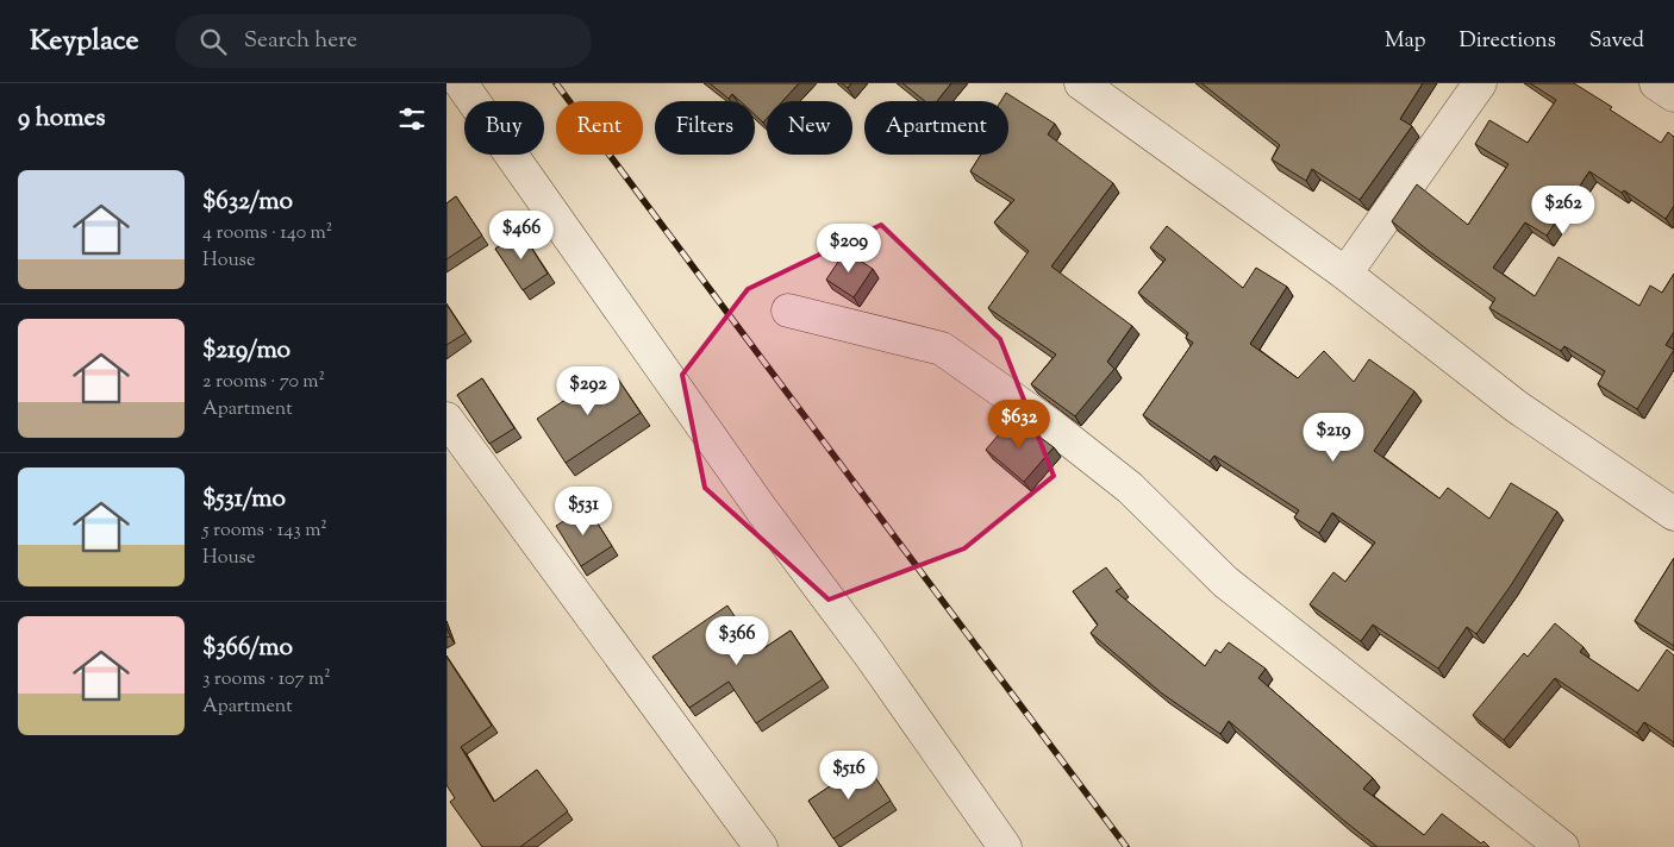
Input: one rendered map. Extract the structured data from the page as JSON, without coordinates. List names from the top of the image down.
{
  "page": {
    "header": "Keyplace",
    "search": "Search here",
    "nav": ["Map", "Directions", "Saved"],
    "heading": "9 homes",
    "chip": [
      "Buy",
      "Rent",
      "Filters",
      "New",
      "Apartment"
    ],
    "list": [
      {
        "name": "$632/mo",
        "note": "4 rooms · 140 m² · House"
      },
      {
        "name": "$219/mo",
        "note": "2 rooms · 70 m² · Apartment"
      },
      {
        "name": "$531/mo",
        "note": "5 rooms · 143 m² · House"
      },
      {
        "name": "$366/mo",
        "note": "3 rooms · 107 m² · Apartment"
      }
    ],
    "price": [
      "$262",
      "$466",
      "$209",
      "$292",
      "$632",
      "$219",
      "$531",
      "$366",
      "$516"
    ]
  }
}
